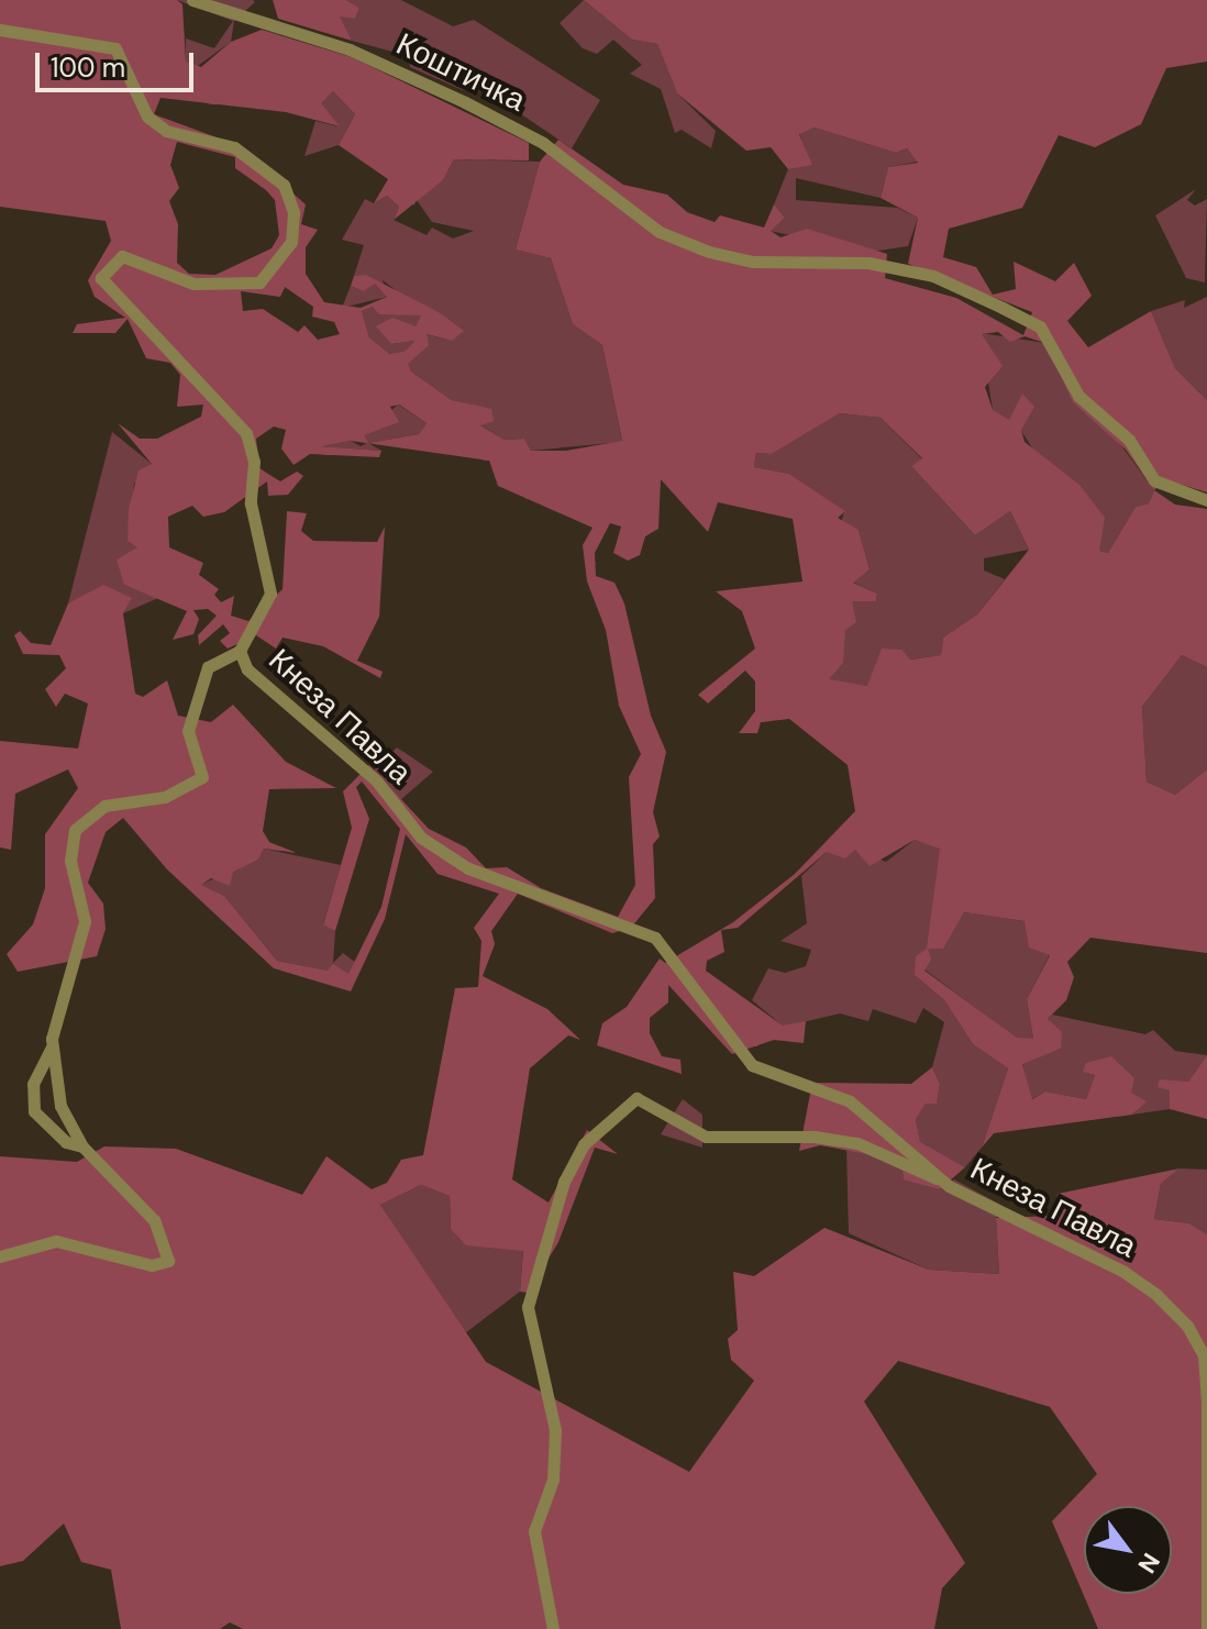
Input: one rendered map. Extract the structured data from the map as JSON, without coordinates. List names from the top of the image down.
{
  "streets": {
    "street": ["Коштичка", "Кнеза Павла"]
  },
  "scale_bar": "100 m",
  "north": "bottom right"
}
